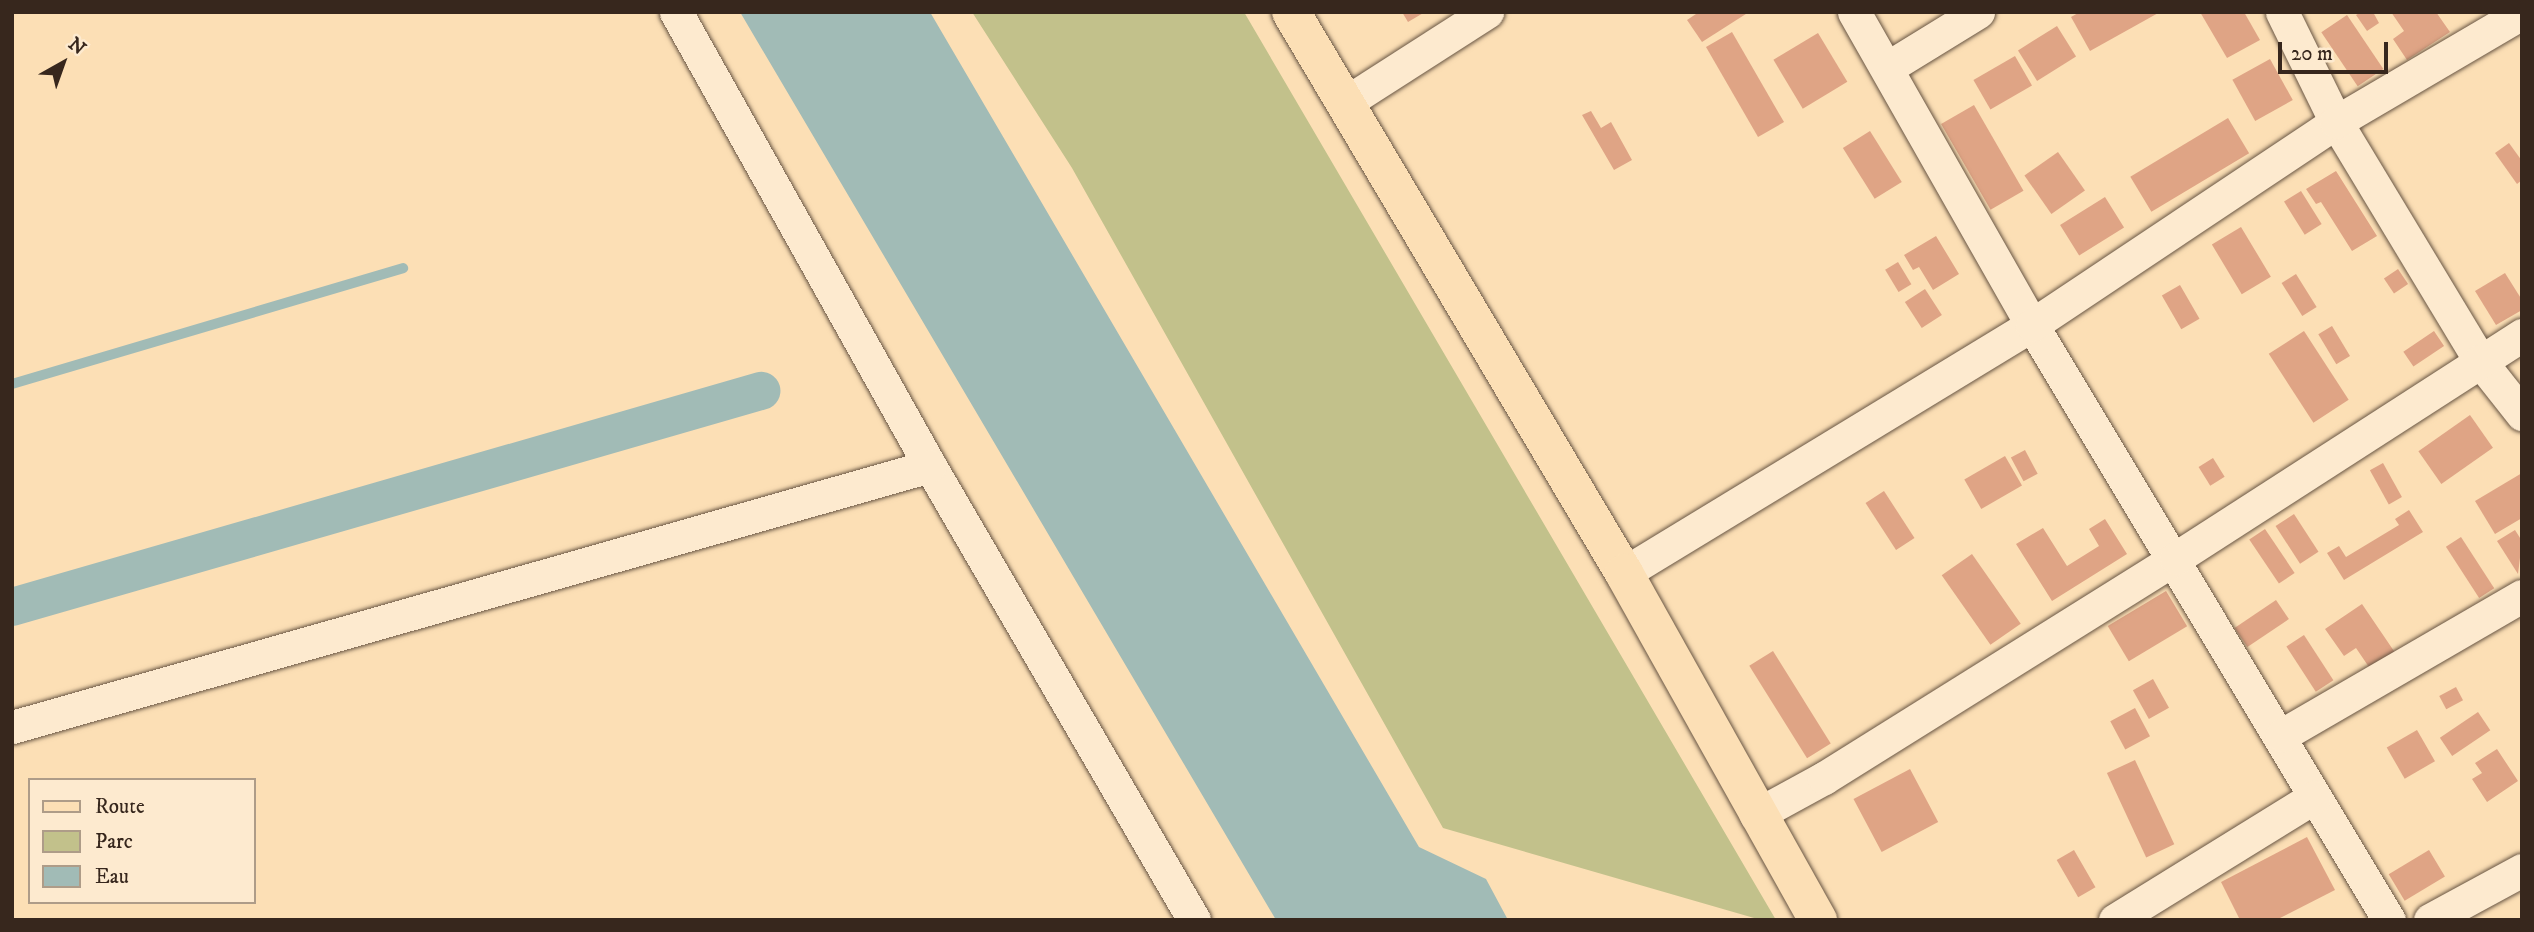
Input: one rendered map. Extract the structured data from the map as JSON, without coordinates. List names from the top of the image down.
{
  "legend": ["Route", "Parc", "Eau"],
  "scale_bar": "20 m",
  "north": "top right"
}
